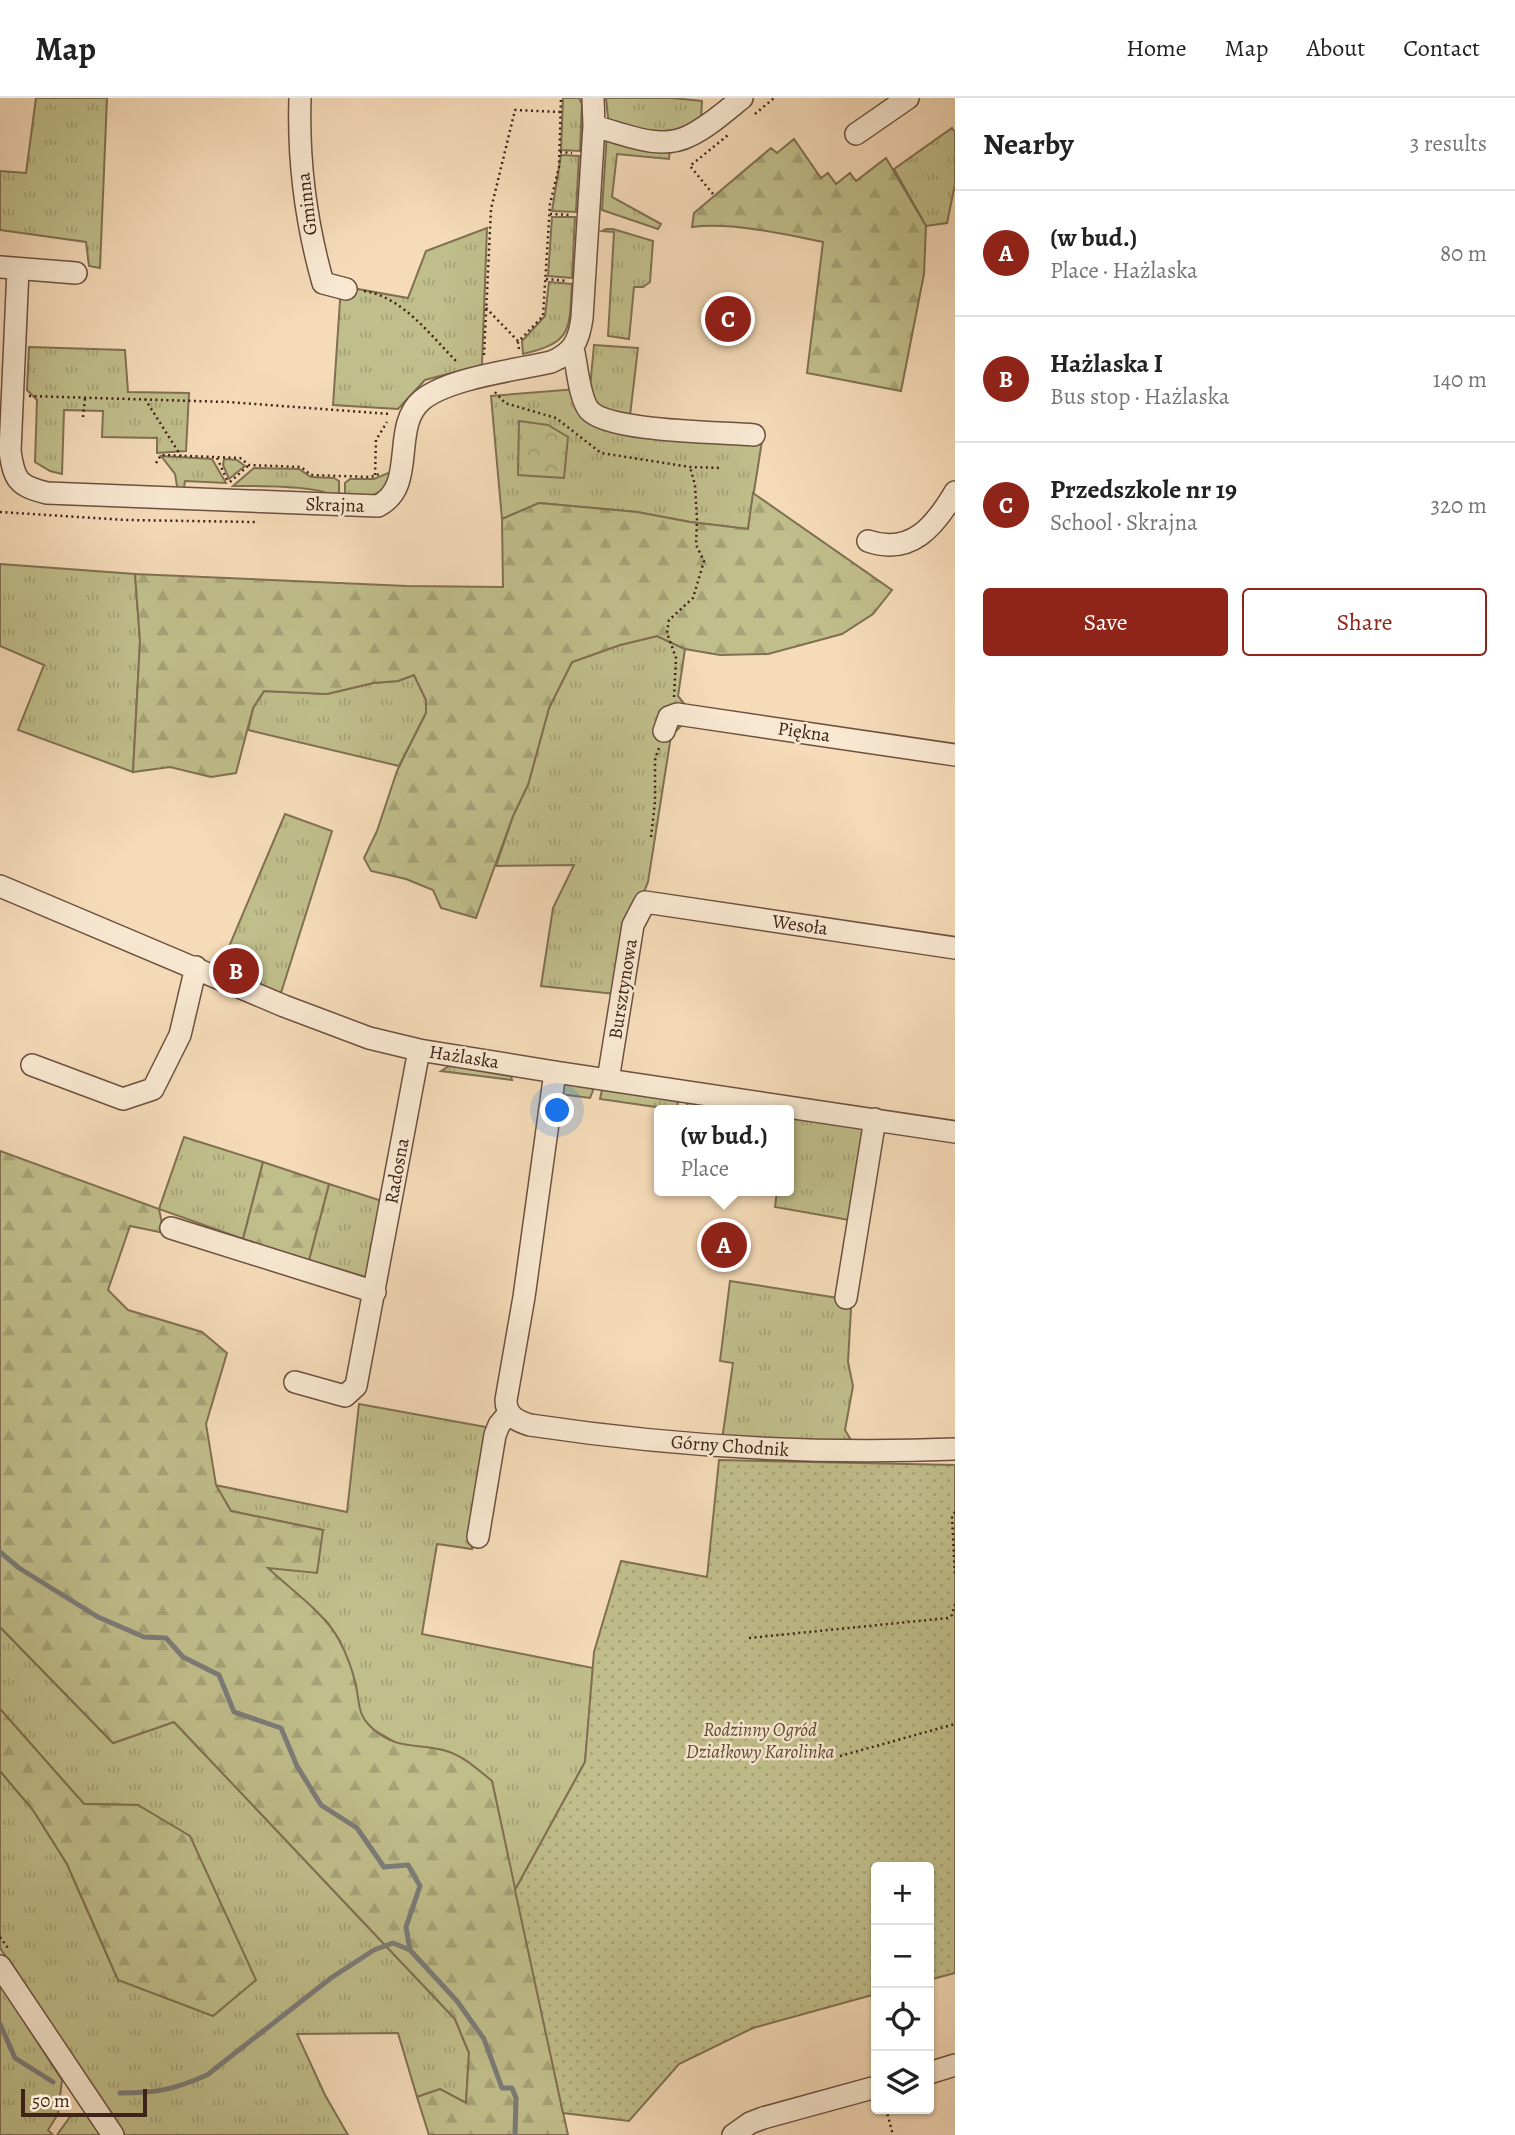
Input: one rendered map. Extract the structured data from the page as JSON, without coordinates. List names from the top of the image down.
{
  "streets": {
    "street": [
      "Gminna",
      "Skrajna",
      "Piękna",
      "Wesoła",
      "Bursztynowa",
      "Hażlaska",
      "Radosna",
      "Górny Chodnik"
    ]
  },
  "crossings": [
    ["Wesoła", "Bursztynowa"],
    ["Bursztynowa", "Hażlaska"],
    ["Hażlaska", "Radosna"]
  ],
  "parks": ["Rodzinny Ogród Działkowy Karolinka"],
  "scale_bar": "50 m",
  "page": {
    "header": "Map",
    "nav": [
      "Home",
      "Map",
      "About",
      "Contact"
    ],
    "heading": ["Nearby", "3 results"],
    "list": [
      {
        "mark": "A",
        "name": "(w bud.)",
        "note": "Place · Hażlaska",
        "value": "80 m"
      },
      {
        "mark": "B",
        "name": "Hażlaska I",
        "note": "Bus stop · Hażlaska",
        "value": "140 m"
      },
      {
        "mark": "C",
        "name": "Przedszkole nr 19",
        "note": "School · Skrajna",
        "value": "320 m"
      }
    ],
    "pins": ["C", "B", "A"],
    "buttons": ["Save", "Share"],
    "popup": ["(w bud.)", "Place"],
    "map_buttons": ["+", "−"],
    "scale": "50 m"
  }
}
